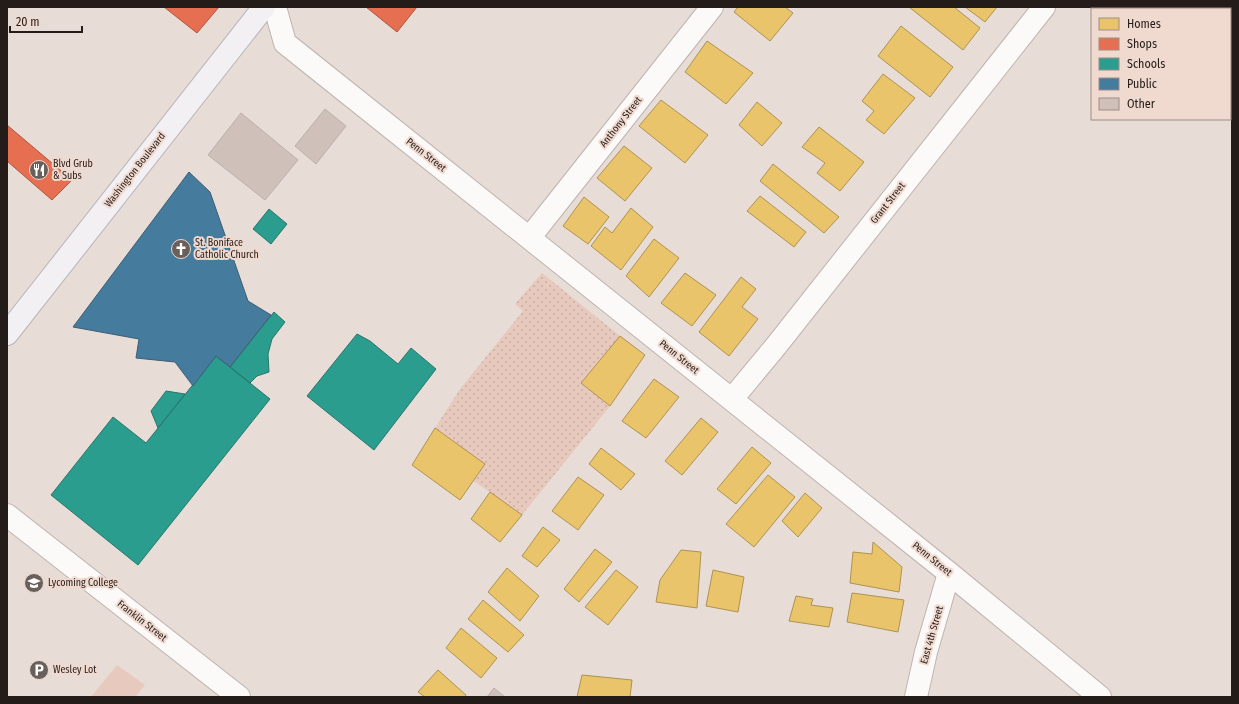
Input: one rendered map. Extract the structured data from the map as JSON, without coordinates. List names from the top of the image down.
{
  "streets": {
    "main road": ["Washington Boulevard"],
    "street": [
      "Anthony Street",
      "Penn Street",
      "Grant Street",
      "Franklin Street",
      "East 4th Street"
    ]
  },
  "crossings": [
    ["Anthony Street", "Penn Street"],
    ["Penn Street", "Grant Street"],
    ["Penn Street", "East 4th Street"]
  ],
  "places": {
    "restaurant": ["Blvd Grub & Subs"],
    "church": ["St. Boniface Catholic Church"],
    "school or university": ["Lycoming College"],
    "parking": ["Wesley Lot"]
  },
  "legend": [
    "Homes",
    "Shops",
    "Schools",
    "Public",
    "Other"
  ],
  "scale_bar": "20 m"
}
